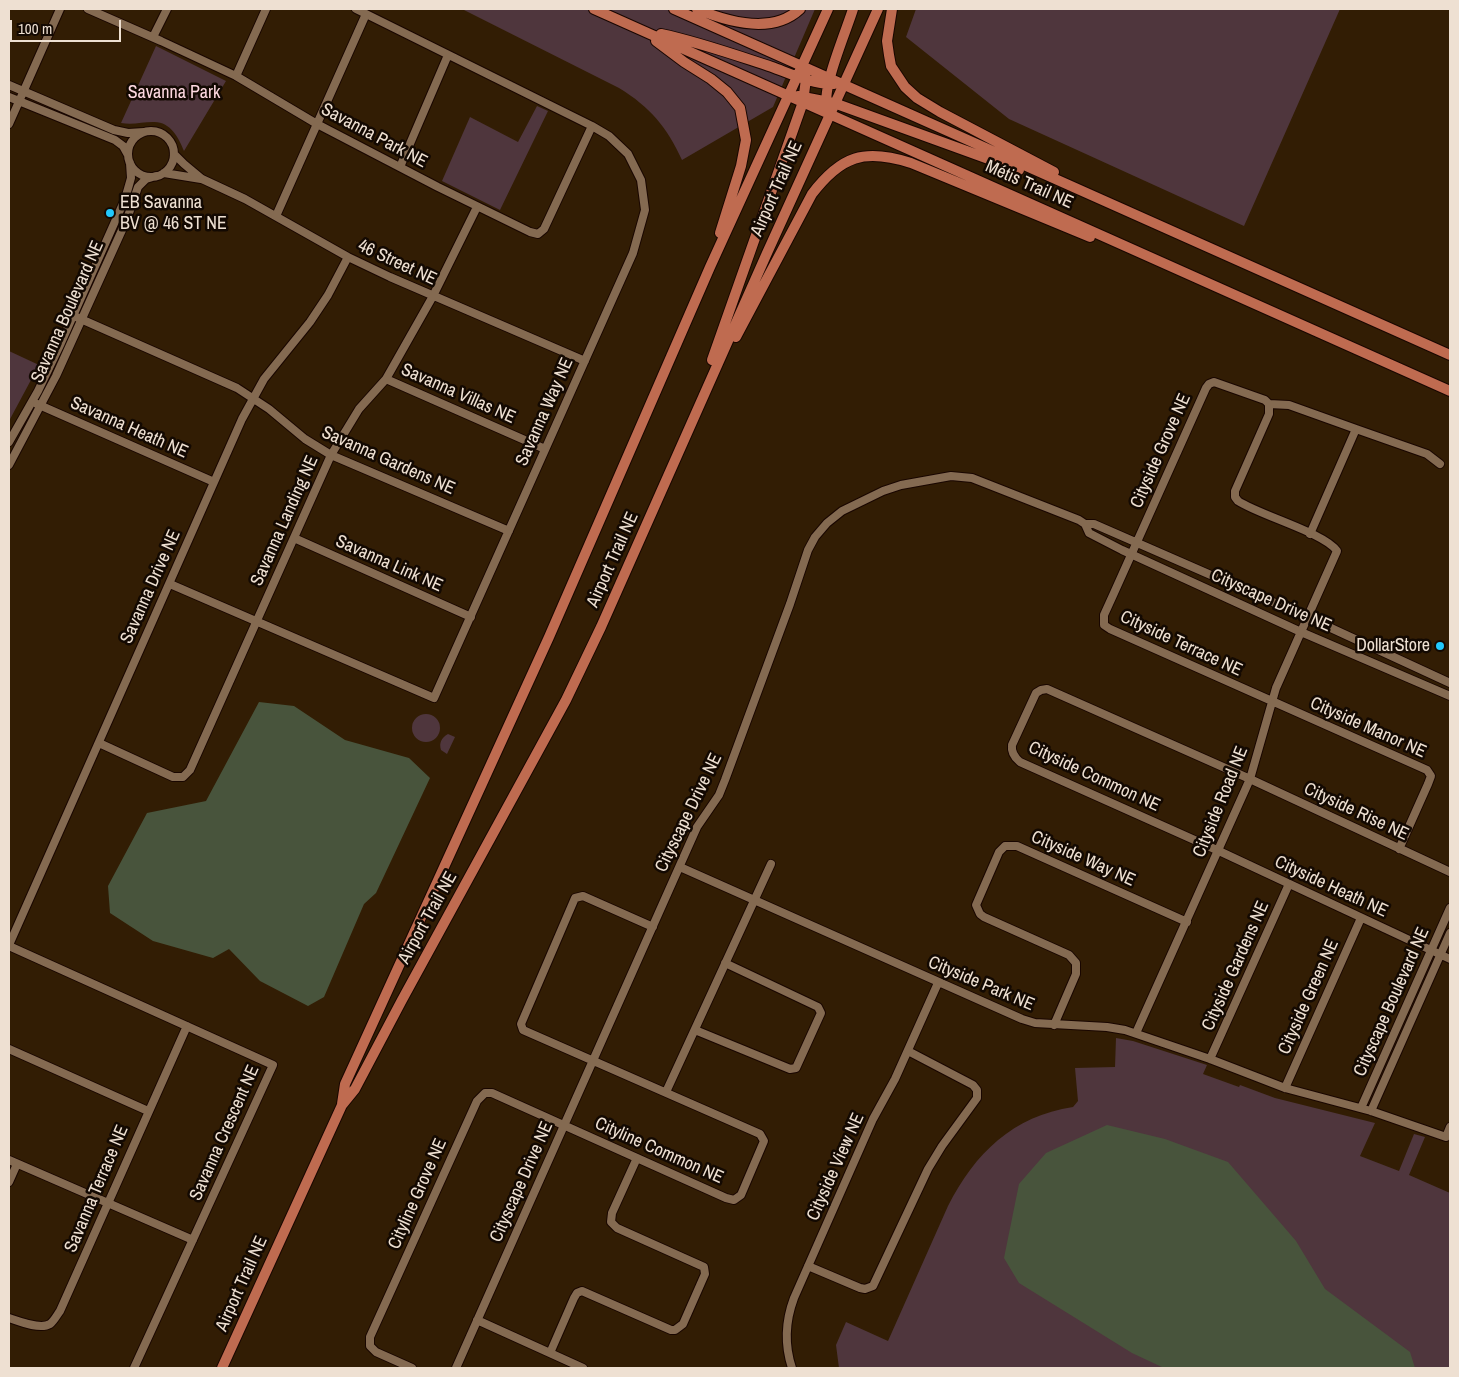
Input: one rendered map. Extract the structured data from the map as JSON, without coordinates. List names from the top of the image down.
{
  "streets": {
    "main road": ["Métis Trail NE", "Airport Trail NE"],
    "street": [
      "Savanna Park NE",
      "46 Street NE",
      "Savanna Boulevard NE",
      "Savanna Villas NE",
      "Savanna Way NE",
      "Savanna Heath NE",
      "Cityside Grove NE",
      "Savanna Gardens NE",
      "Savanna Landing NE",
      "Savanna Link NE",
      "Savanna Drive NE",
      "Cityscape Drive NE",
      "Cityside Terrace NE",
      "Cityside Manor NE",
      "Cityside Common NE",
      "Cityside Road NE",
      "Cityside Rise NE",
      "Cityside Way NE",
      "Cityside Heath NE",
      "Cityside Gardens NE",
      "Cityside Park NE",
      "Cityside Green NE",
      "Cityscape Boulevard NE",
      "Savanna Crescent NE",
      "Cityline Common NE",
      "Cityside View NE",
      "Savanna Terrace NE",
      "Cityline Grove NE"
    ]
  },
  "crossings": [
    ["Savanna Park NE", "Savanna Way NE"],
    ["Savanna Park NE", "Savanna Landing NE"],
    ["Métis Trail NE", "Airport Trail NE"],
    ["46 Street NE", "Savanna Boulevard NE"],
    ["46 Street NE", "Savanna Way NE"],
    ["46 Street NE", "Savanna Landing NE"],
    ["46 Street NE", "Savanna Drive NE"],
    ["Savanna Boulevard NE", "Savanna Heath NE"],
    ["Savanna Boulevard NE", "Savanna Gardens NE"],
    ["Savanna Villas NE", "Savanna Way NE"],
    ["Savanna Villas NE", "Savanna Landing NE"],
    ["Savanna Way NE", "Savanna Gardens NE"],
    ["Savanna Way NE", "Savanna Landing NE"],
    ["Savanna Way NE", "Savanna Link NE"],
    ["Savanna Way NE", "Savanna Drive NE"],
    ["Savanna Heath NE", "Savanna Drive NE"],
    ["Cityside Grove NE", "Cityscape Drive NE"],
    ["Cityside Grove NE", "Cityside Terrace NE"],
    ["Savanna Gardens NE", "Savanna Landing NE"],
    ["Savanna Gardens NE", "Savanna Drive NE"],
    ["Savanna Landing NE", "Savanna Link NE"],
    ["Savanna Landing NE", "Savanna Drive NE"],
    ["Savanna Drive NE", "Savanna Crescent NE"],
    ["Cityscape Drive NE", "Cityside Terrace NE"],
    ["Cityscape Drive NE", "Cityside Road NE"],
    ["Cityscape Drive NE", "Cityside Park NE"],
    ["Cityscape Drive NE", "Cityline Common NE"],
    ["Cityscape Drive NE", "Cityline Grove NE"],
    ["Cityside Terrace NE", "Cityside Manor NE"],
    ["Cityside Terrace NE", "Cityside Road NE"],
    ["Cityside Manor NE", "Cityside Road NE"],
    ["Cityside Manor NE", "Cityside Rise NE"],
    ["Cityside Common NE", "Cityside Road NE"],
    ["Cityside Common NE", "Cityside Rise NE"],
    ["Cityside Common NE", "Cityside Heath NE"],
    ["Cityside Road NE", "Cityside Rise NE"],
    ["Cityside Road NE", "Cityside Way NE"],
    ["Cityside Road NE", "Cityside Heath NE"],
    ["Cityside Road NE", "Cityside Park NE"],
    ["Cityside Way NE", "Cityside Park NE"],
    ["Cityside Heath NE", "Cityside Gardens NE"],
    ["Cityside Heath NE", "Cityside Green NE"],
    ["Cityside Heath NE", "Cityscape Boulevard NE"],
    ["Cityside Gardens NE", "Cityside Park NE"],
    ["Cityside Park NE", "Cityside Green NE"],
    ["Cityside Park NE", "Cityscape Boulevard NE"],
    ["Cityside Park NE", "Cityside View NE"],
    ["Savanna Crescent NE", "Savanna Terrace NE"],
    ["Cityline Common NE", "Cityline Grove NE"]
  ],
  "parks": ["Savanna Park"],
  "places": ["EB Savanna BV @ 46 ST NE", "DollarStore"],
  "scale_bar": "100 m"
}
